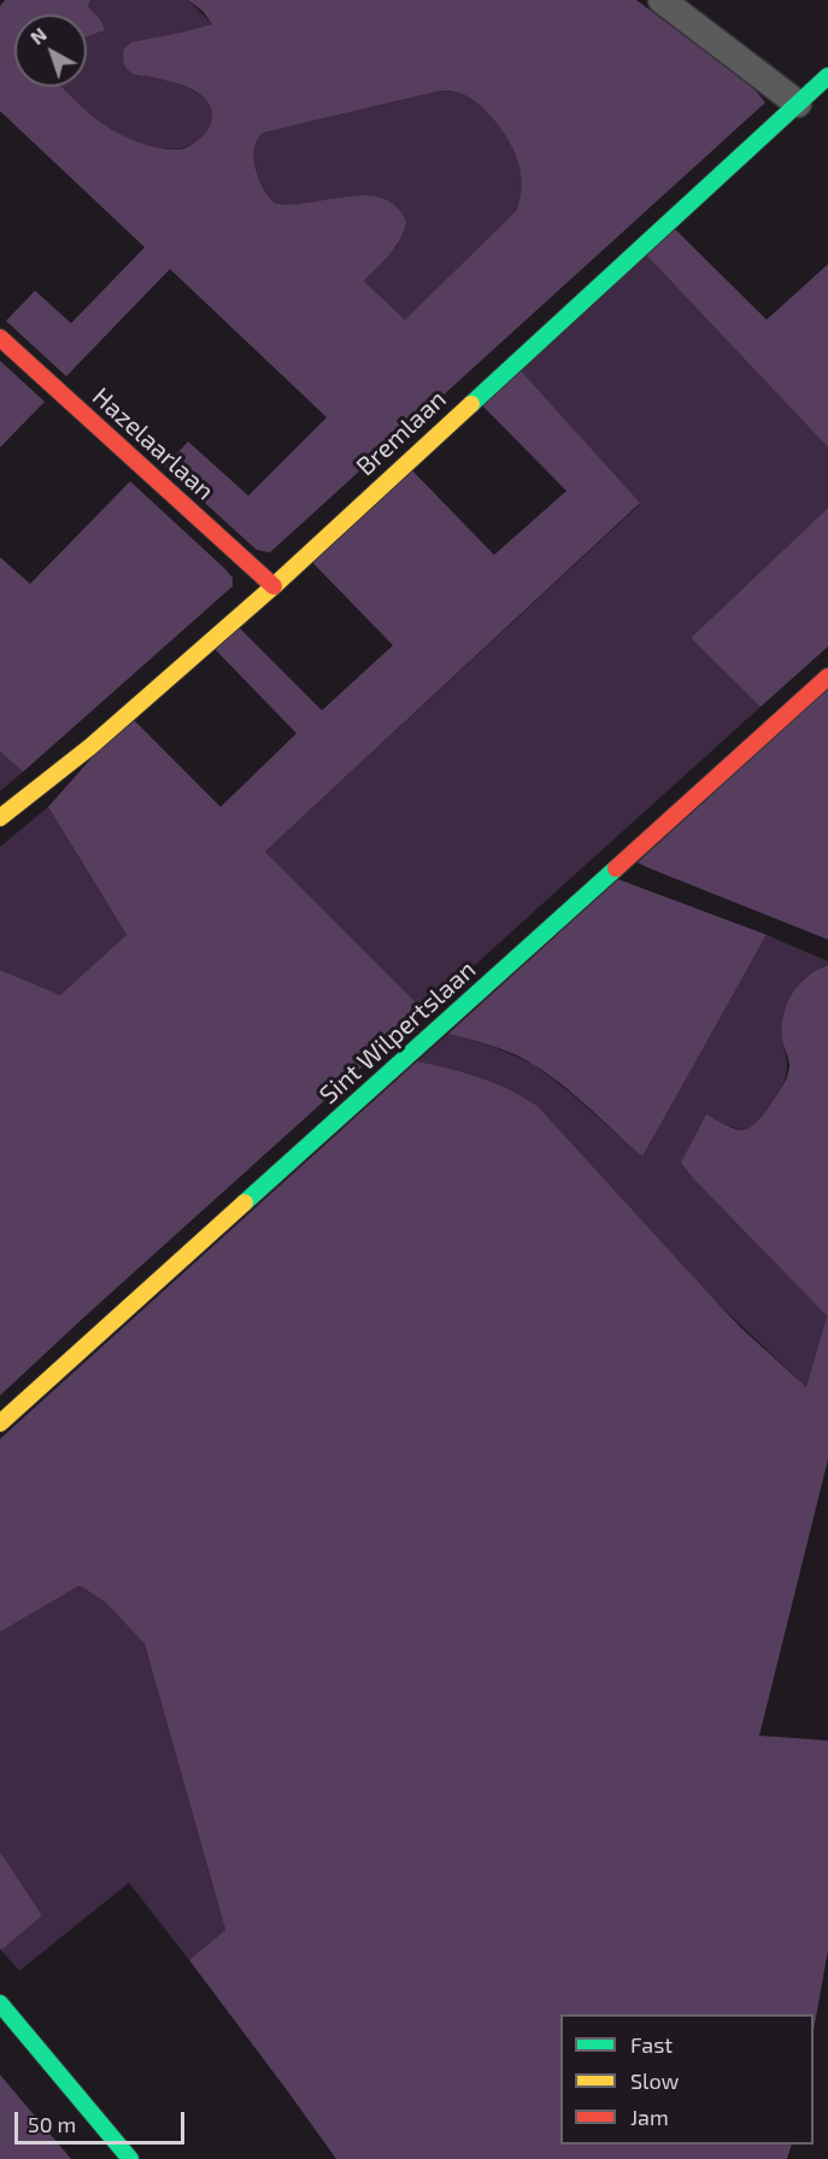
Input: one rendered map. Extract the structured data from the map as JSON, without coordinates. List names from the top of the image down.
{
  "streets": {
    "street": ["Bremlaan", "Hazelaarlaan", "Sint Wilpertslaan"]
  },
  "crossings": [
    ["Bremlaan", "Hazelaarlaan"]
  ],
  "legend": ["Fast", "Slow", "Jam"],
  "scale_bar": "50 m",
  "north": "top left"
}
